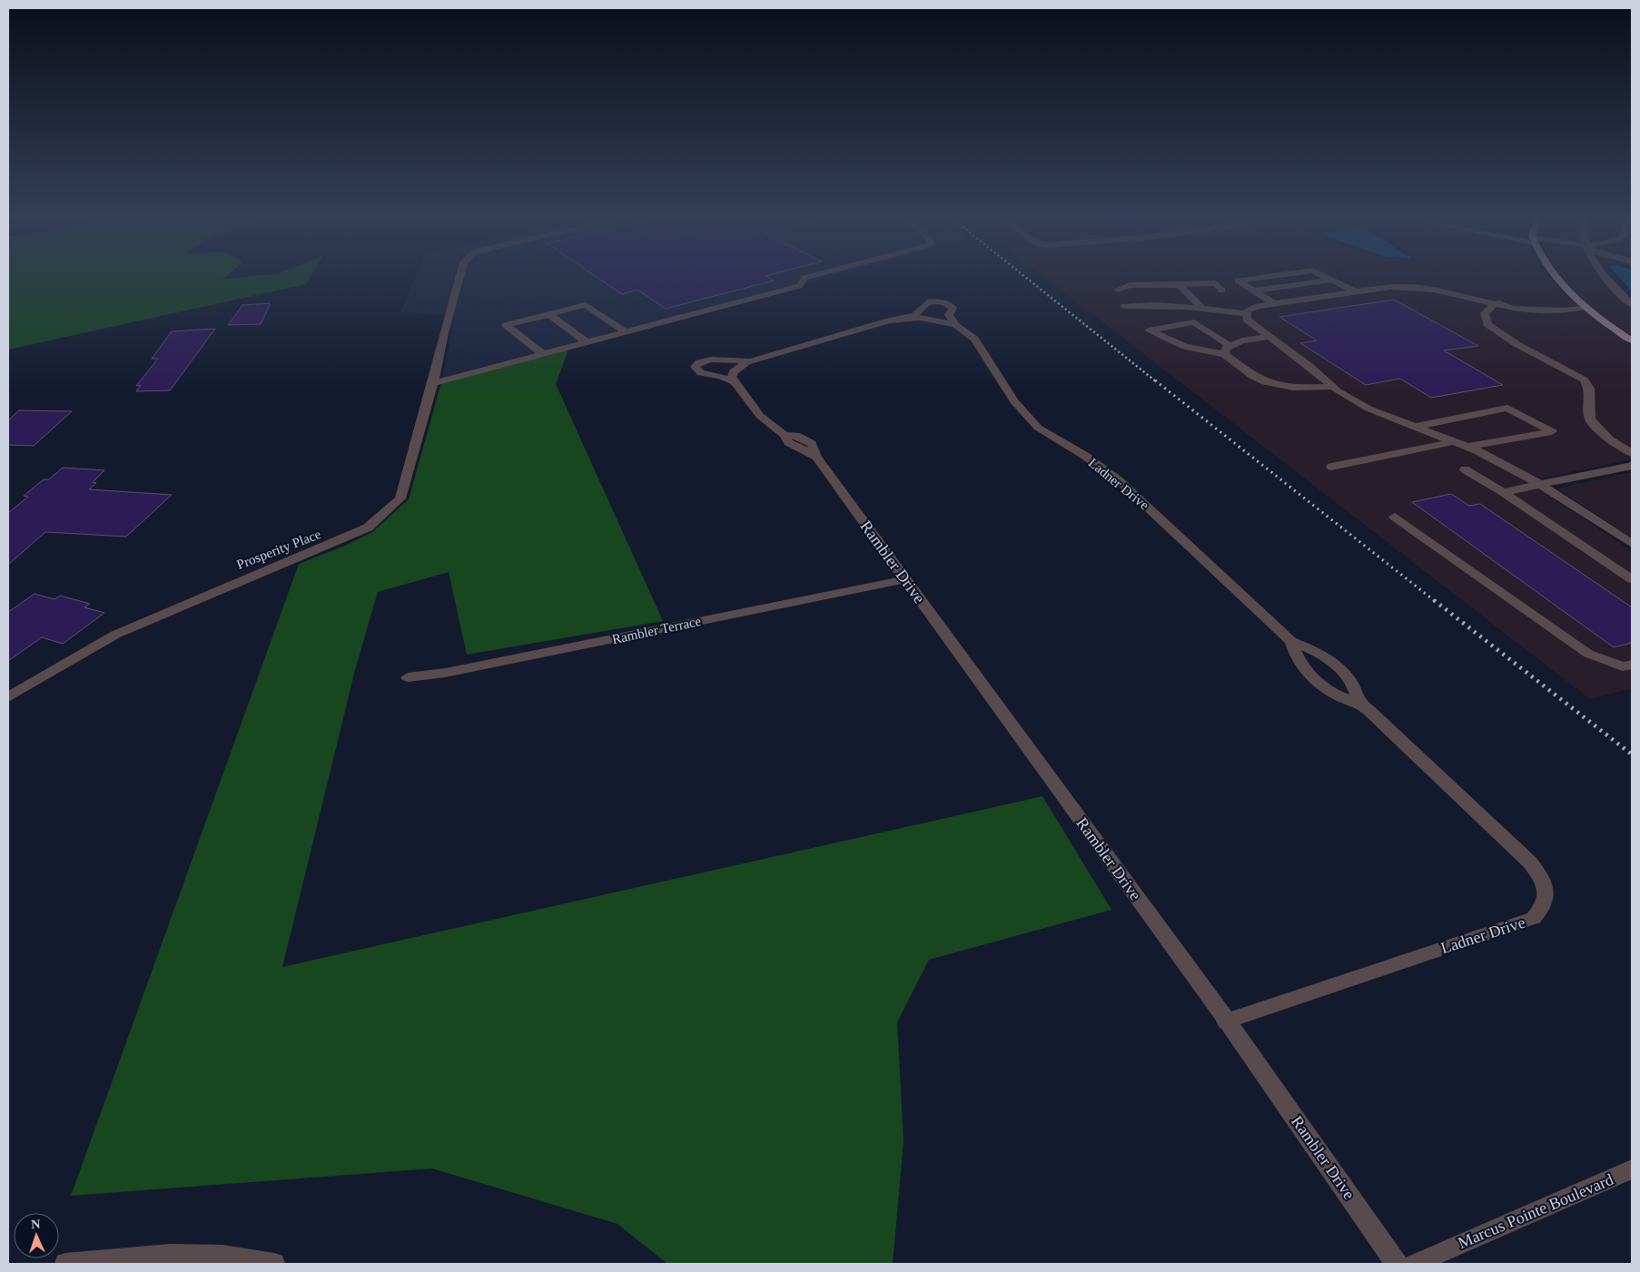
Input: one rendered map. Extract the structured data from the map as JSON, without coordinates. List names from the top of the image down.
{
  "streets": {
    "street": [
      "Ladner Drive",
      "Prosperity Place",
      "Rambler Drive",
      "Rambler Terrace",
      "Marcus Pointe Boulevard"
    ]
  },
  "crossings": [
    ["Ladner Drive", "Rambler Drive"],
    ["Rambler Drive", "Rambler Terrace"]
  ],
  "north": "top"
}
